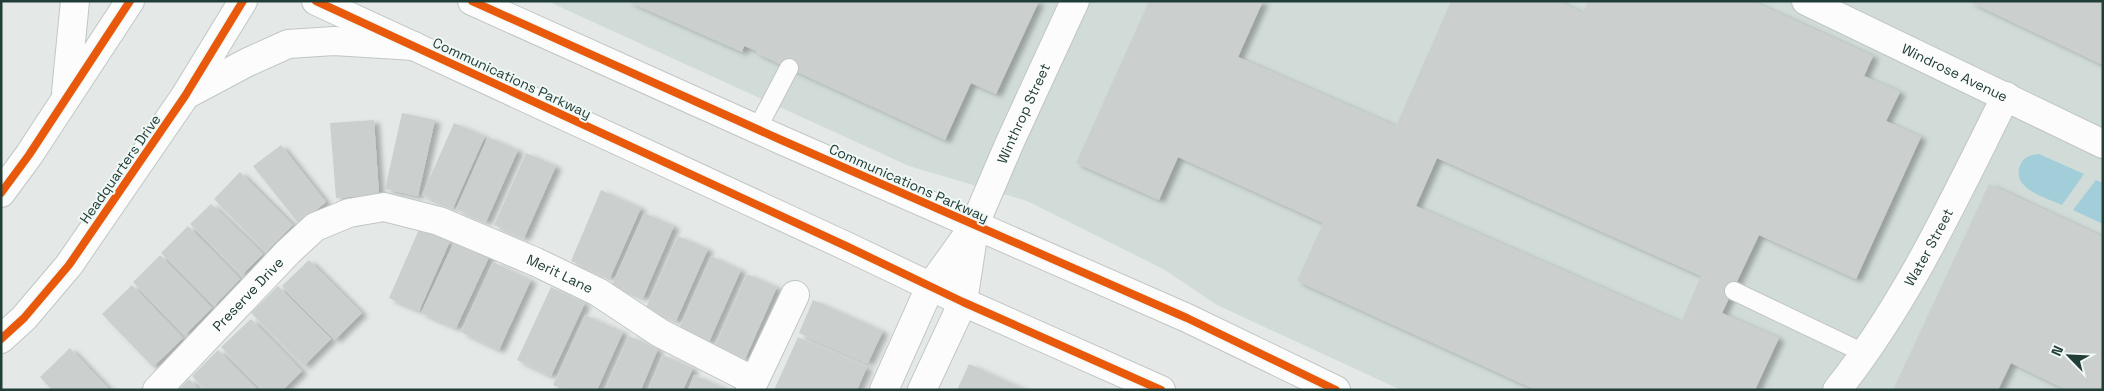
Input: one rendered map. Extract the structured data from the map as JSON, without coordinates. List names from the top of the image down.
{
  "streets": {
    "street": [
      "Windrose Avenue",
      "Communications Parkway",
      "Winthrop Street",
      "Headquarters Drive",
      "Water Street",
      "Merit Lane",
      "Preserve Drive"
    ]
  },
  "crossings": [
    ["Windrose Avenue", "Water Street"],
    ["Communications Parkway", "Winthrop Street"],
    ["Merit Lane", "Preserve Drive"]
  ],
  "north": "top left"
}
